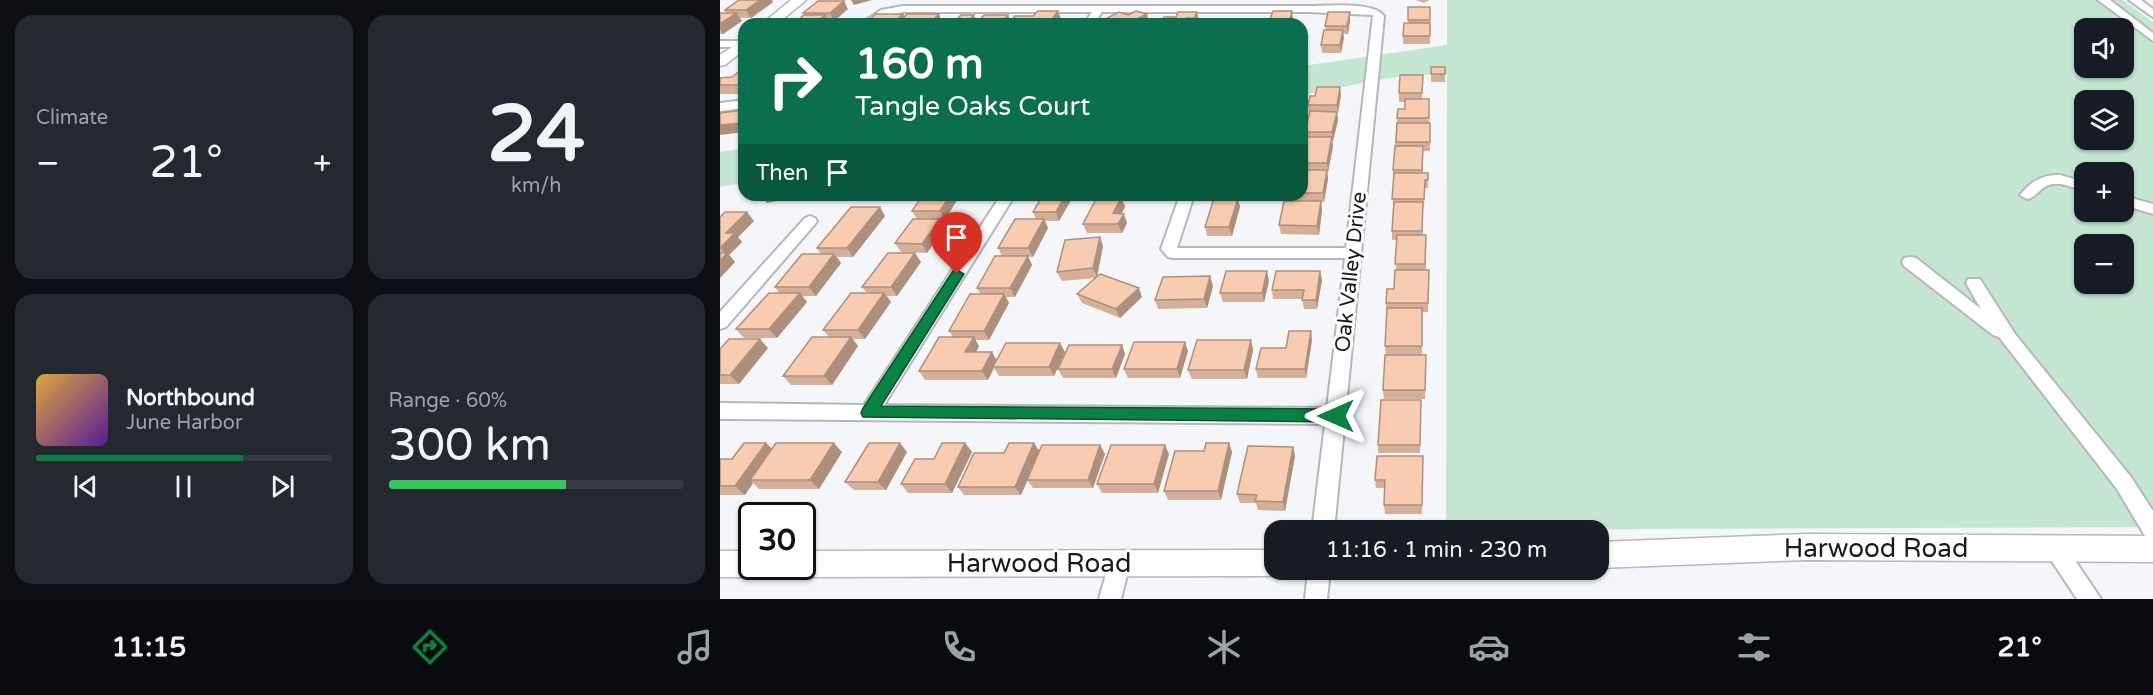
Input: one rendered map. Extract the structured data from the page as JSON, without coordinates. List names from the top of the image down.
{
  "streets": {
    "main road": ["Harwood Road"],
    "street": ["Oak Valley Drive"]
  },
  "page": {
    "tile": [
      "Climate",
      ["24", "km/h"],
      ["Range · 60%", "300 km"]
    ],
    "map_buttons": ["+", "−"],
    "turn": ["160 m", "Tangle Oaks Court"],
    "heat": ["−", "21°", "+"],
    "then": "Then",
    "song": ["Northbound", "June Harbor"],
    "limit": "30",
    "trip": "11:16 · 1 min · 230 m",
    "tabs": ["11:15", "21°"]
  }
}
